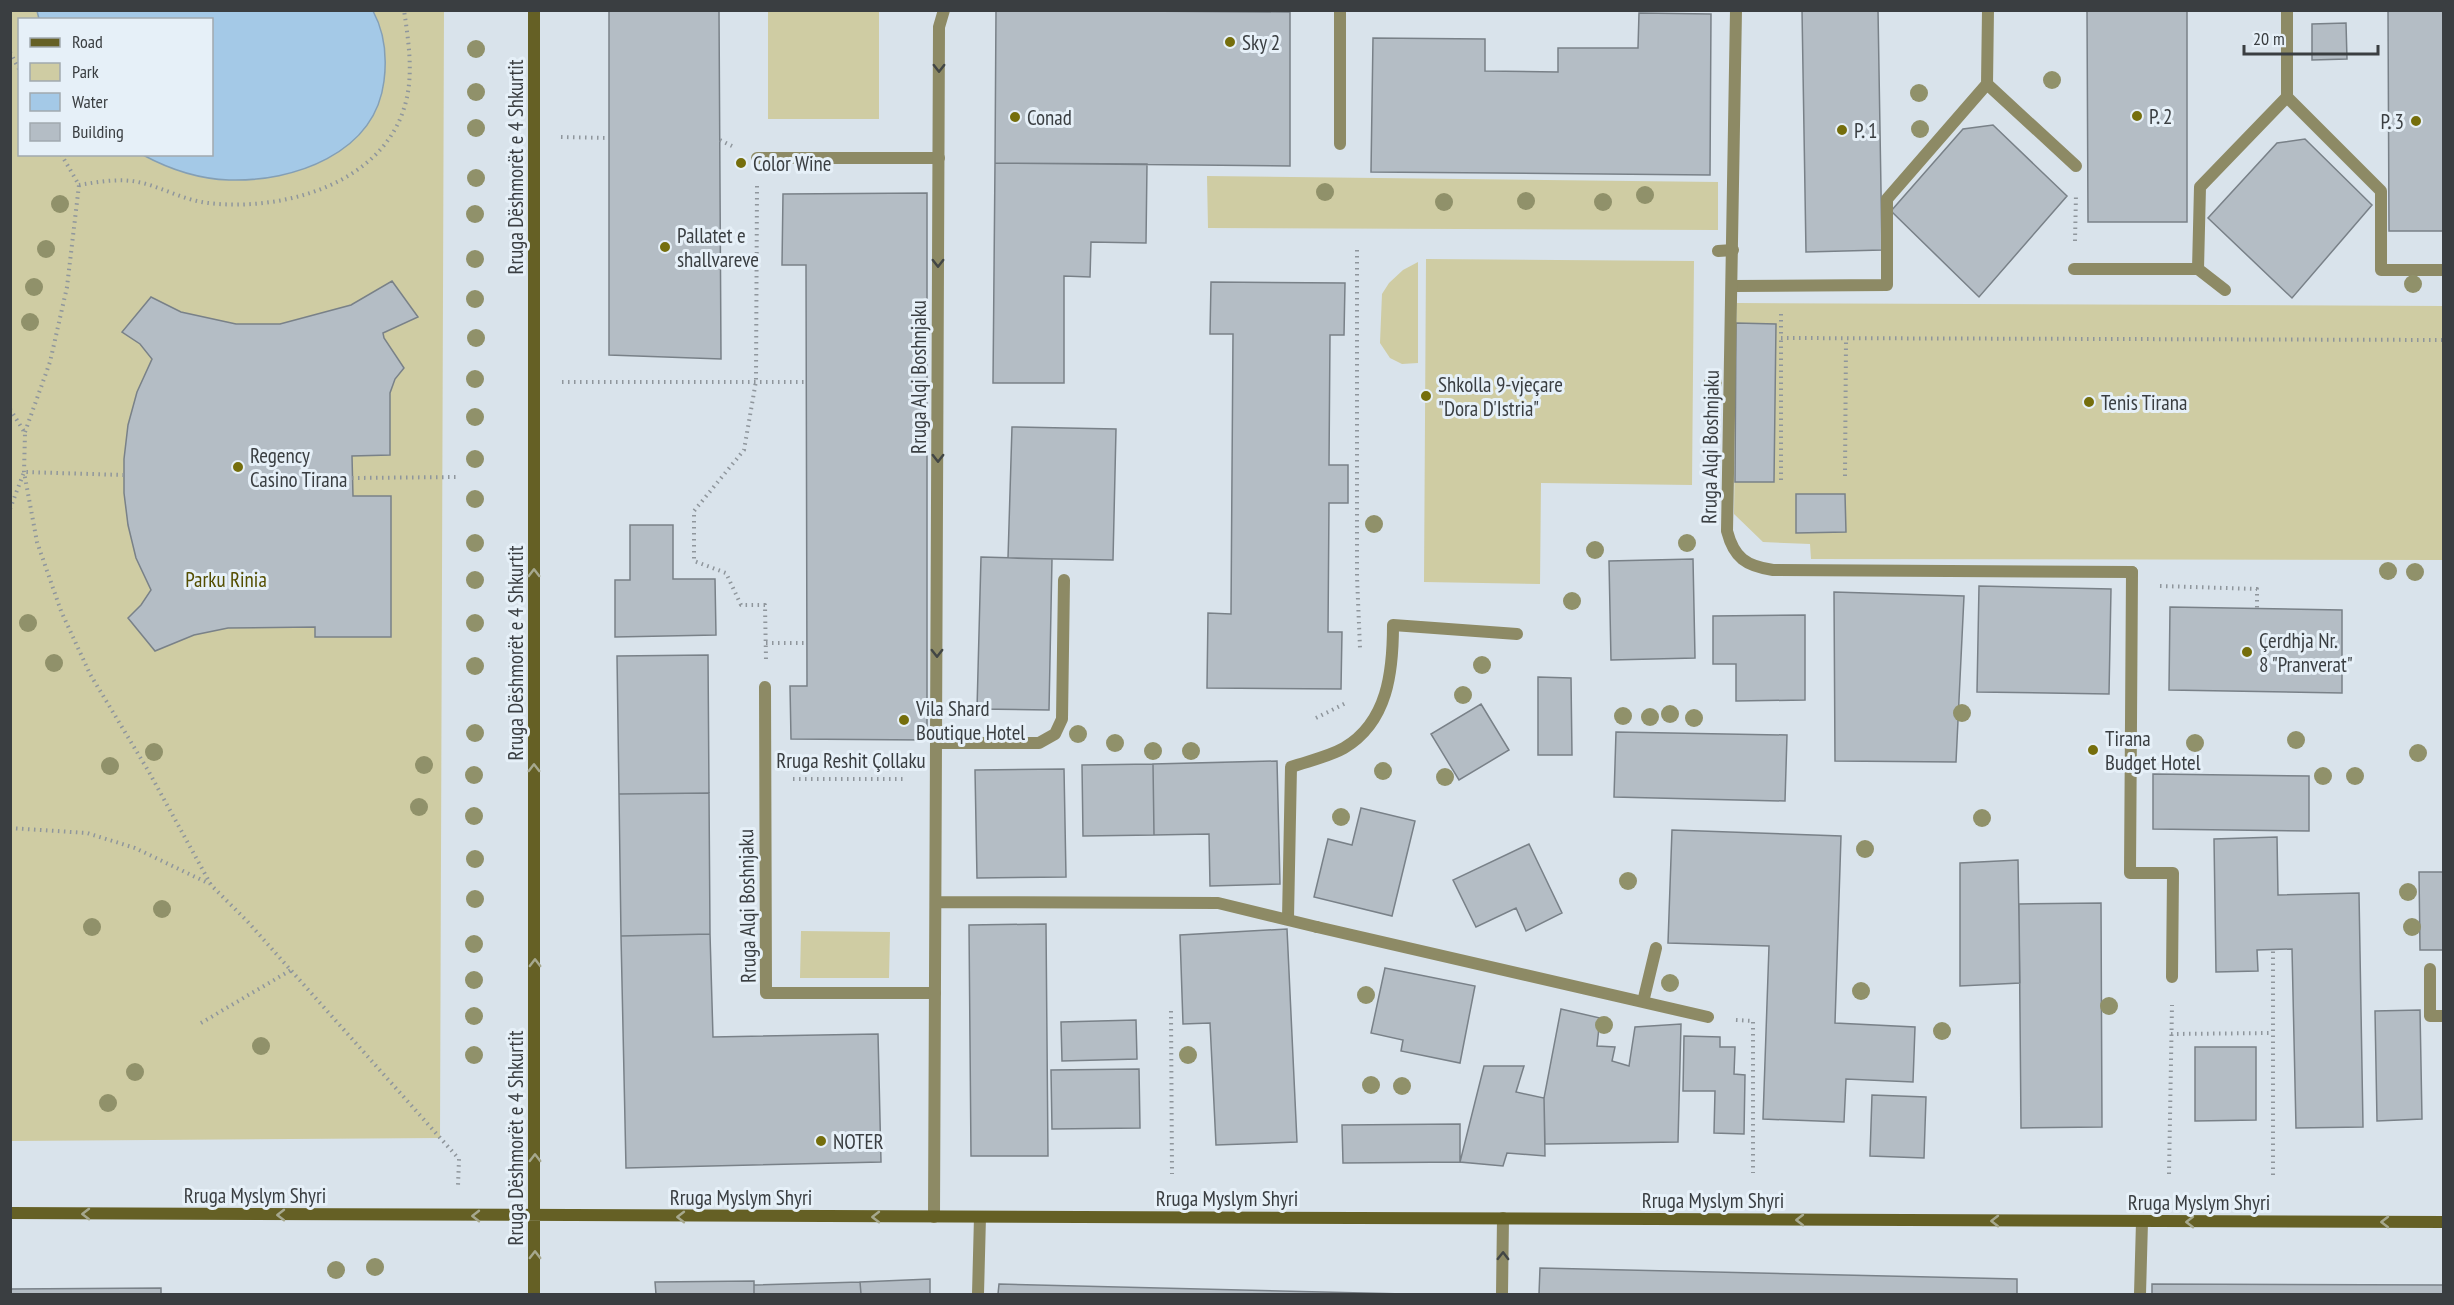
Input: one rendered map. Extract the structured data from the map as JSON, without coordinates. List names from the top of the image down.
{
  "streets": {
    "street": ["Rruga Dëshmorët e 4 Shkurtit", "Rruga Alqi Boshnjaku", "Rruga Myslym Shyri"],
    "path": ["Rruga Reshit Çollaku"]
  },
  "crossings": [
    ["Rruga Dëshmorët e 4 Shkurtit", "Rruga Myslym Shyri"],
    ["Rruga Alqi Boshnjaku", "Rruga Reshit Çollaku"],
    ["Rruga Alqi Boshnjaku", "Rruga Myslym Shyri"]
  ],
  "one_way": ["Rruga Dëshmorët e 4 Shkurtit", "Rruga Myslym Shyri"],
  "parks": ["Parku Rinia"],
  "places": [
    "Sky 2",
    "P. 2",
    "Conad",
    "P. 3",
    "P. 1",
    "Color Wine",
    "Pallatet e shallvareve",
    "Shkolla 9-vjeçare \"Dora D'Istria\"",
    "Tenis Tirana",
    "Regency Casino Tirana",
    "Çerdhja Nr. 8 \"Pranverat\"",
    "Vila Shard Boutique Hotel",
    "Tirana Budget Hotel",
    "NOTER"
  ],
  "legend": [
    "Road",
    "Park",
    "Water",
    "Building"
  ],
  "scale_bar": "20 m"
}
